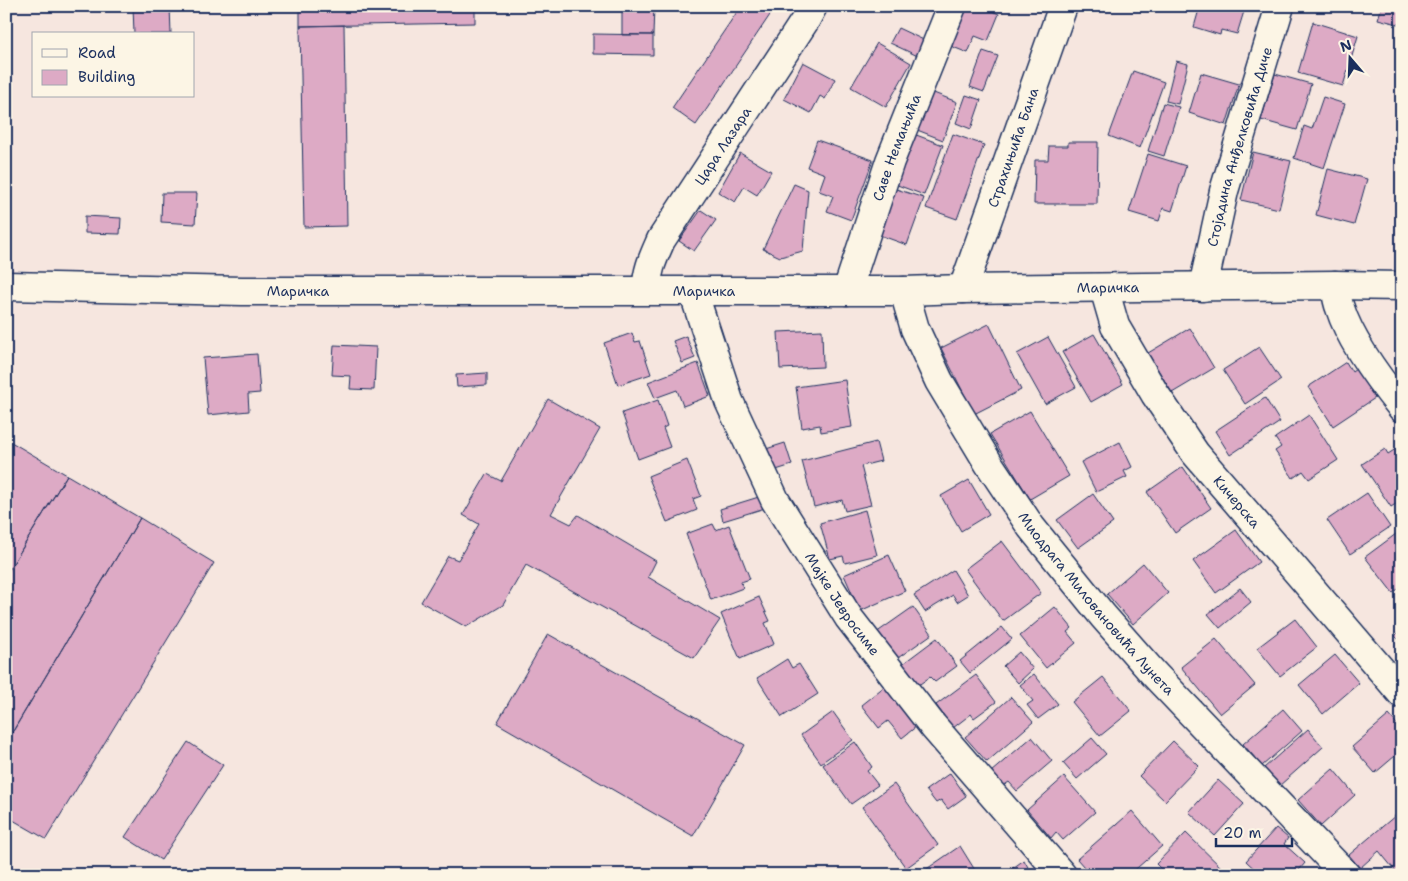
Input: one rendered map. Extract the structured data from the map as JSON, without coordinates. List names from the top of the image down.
{
  "streets": {
    "street": [
      "Цара Лазара",
      "Стојадина Анђелковића Диче",
      "Саве Немањића",
      "Страхињића Бана",
      "Маричка",
      "Кичерска",
      "Миодрага Миловановића Лунета",
      "Мајке Јевросиме"
    ]
  },
  "crossings": [
    ["Цара Лазара", "Маричка"],
    ["Стојадина Анђелковића Диче", "Маричка"],
    ["Саве Немањића", "Маричка"],
    ["Страхињића Бана", "Маричка"],
    ["Маричка", "Кичерска"],
    ["Маричка", "Миодрага Миловановића Лунета"],
    ["Маричка", "Мајке Јевросиме"]
  ],
  "legend": ["Road", "Building"],
  "scale_bar": "20 m",
  "north": "top"
}
